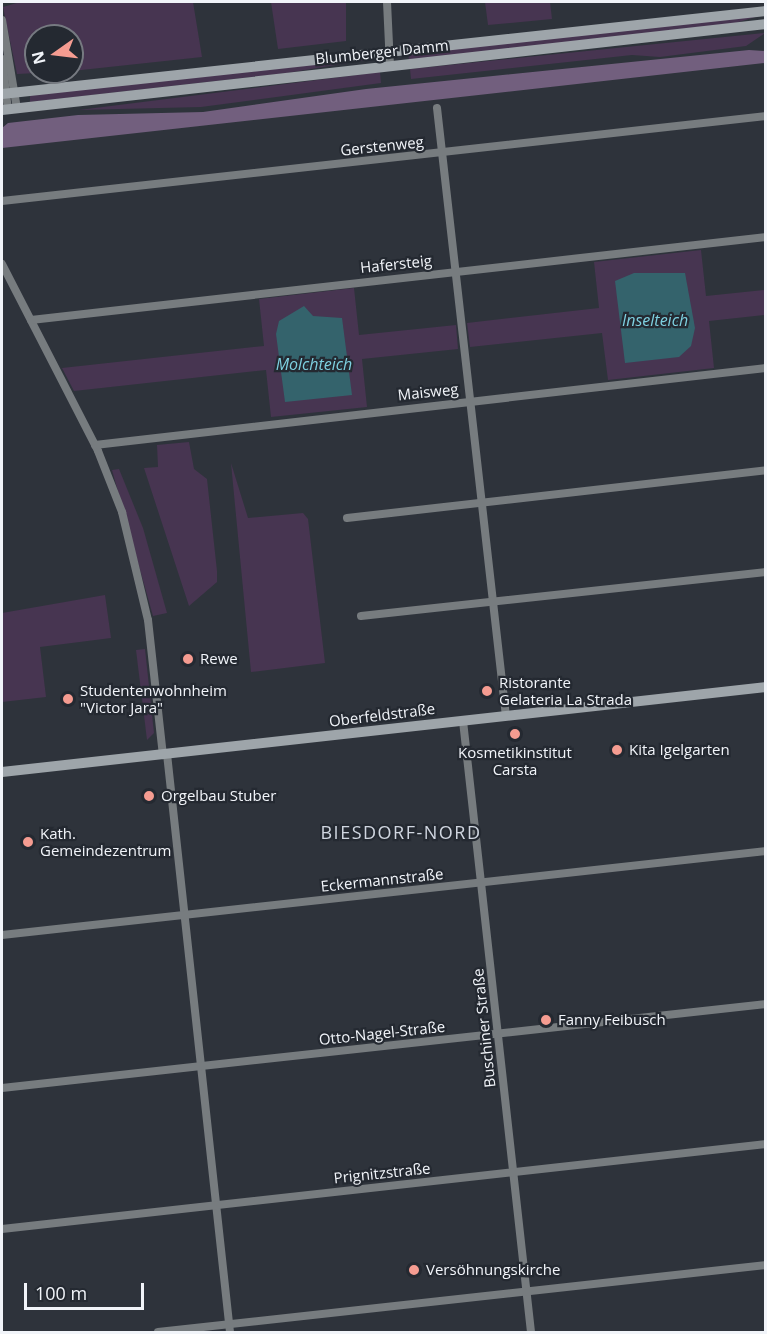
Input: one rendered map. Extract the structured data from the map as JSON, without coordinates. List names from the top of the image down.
{
  "streets": {
    "main road": ["Blumberger Damm", "Oberfeldstraße"],
    "street": [
      "Gerstenweg",
      "Hafersteig",
      "Maisweg",
      "Eckermannstraße",
      "Buschiner Straße",
      "Otto-Nagel-Straße",
      "Prignitzstraße"
    ]
  },
  "crossings": [
    ["Oberfeldstraße", "Buschiner Straße"],
    ["Eckermannstraße", "Buschiner Straße"],
    ["Buschiner Straße", "Otto-Nagel-Straße"],
    ["Buschiner Straße", "Prignitzstraße"]
  ],
  "districts": ["BIESDORF-NORD"],
  "water": ["Inselteich", "Molchteich"],
  "places": [
    "Rewe",
    "Ristorante Gelateria La Strada",
    "Studentenwohnheim \"Victor Jara\"",
    "Kosmetikinstitut Carsta",
    "Kita Igelgarten",
    "Orgelbau Stuber",
    "Kath. Gemeindezentrum",
    "Fanny Feibusch",
    "Versöhnungskirche"
  ],
  "scale_bar": "100 m",
  "north": "left"
}
